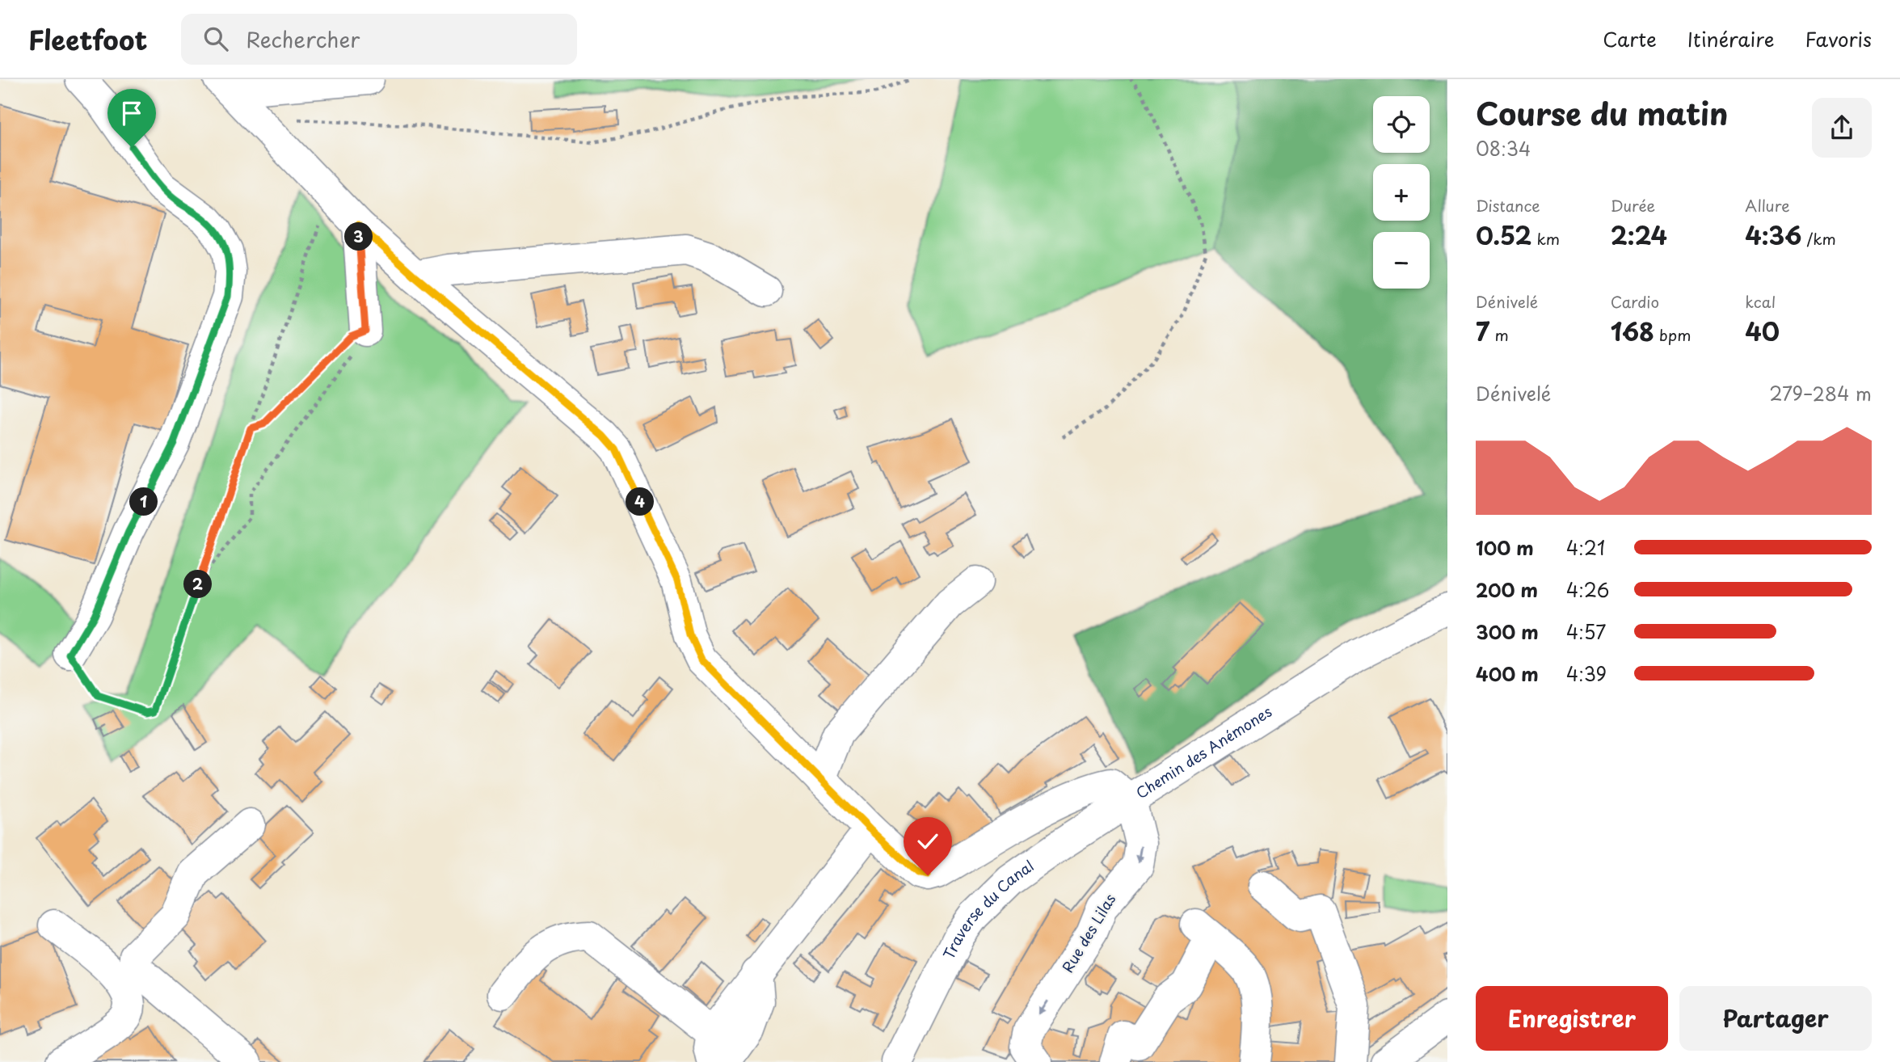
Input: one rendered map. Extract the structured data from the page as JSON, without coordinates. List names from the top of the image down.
{
  "streets": {
    "street": ["Chemin des Anémones", "Traverse du Canal", "Rue des Lilas"]
  },
  "crossings": [
    ["Chemin des Anémones", "Traverse du Canal"],
    ["Chemin des Anémones", "Rue des Lilas"],
    ["Traverse du Canal", "Rue des Lilas"]
  ],
  "page": {
    "header": "Fleetfoot",
    "search": "Rechercher",
    "nav": ["Carte", "Itinéraire", "Favoris"],
    "heading": ["Course du matin", "08:34"],
    "map_buttons": ["+", "−"],
    "stats": [
      ["Distance", "0.52 km"],
      ["Durée", "2:24"],
      ["Allure", "4:36 /km"],
      ["Dénivelé", "7 m"],
      ["Cardio", "168 bpm"],
      ["kcal", "40"]
    ],
    "pins": [
      "3",
      "1",
      "4",
      "2"
    ],
    "chart": ["Dénivelé", "279–284 m"],
    "list": [
      {
        "name": "100 m",
        "note": "4:21"
      },
      {
        "name": "200 m",
        "note": "4:26"
      },
      {
        "name": "300 m",
        "note": "4:57"
      },
      {
        "name": "400 m",
        "note": "4:39"
      }
    ],
    "buttons": ["Enregistrer", "Partager"]
  }
}
